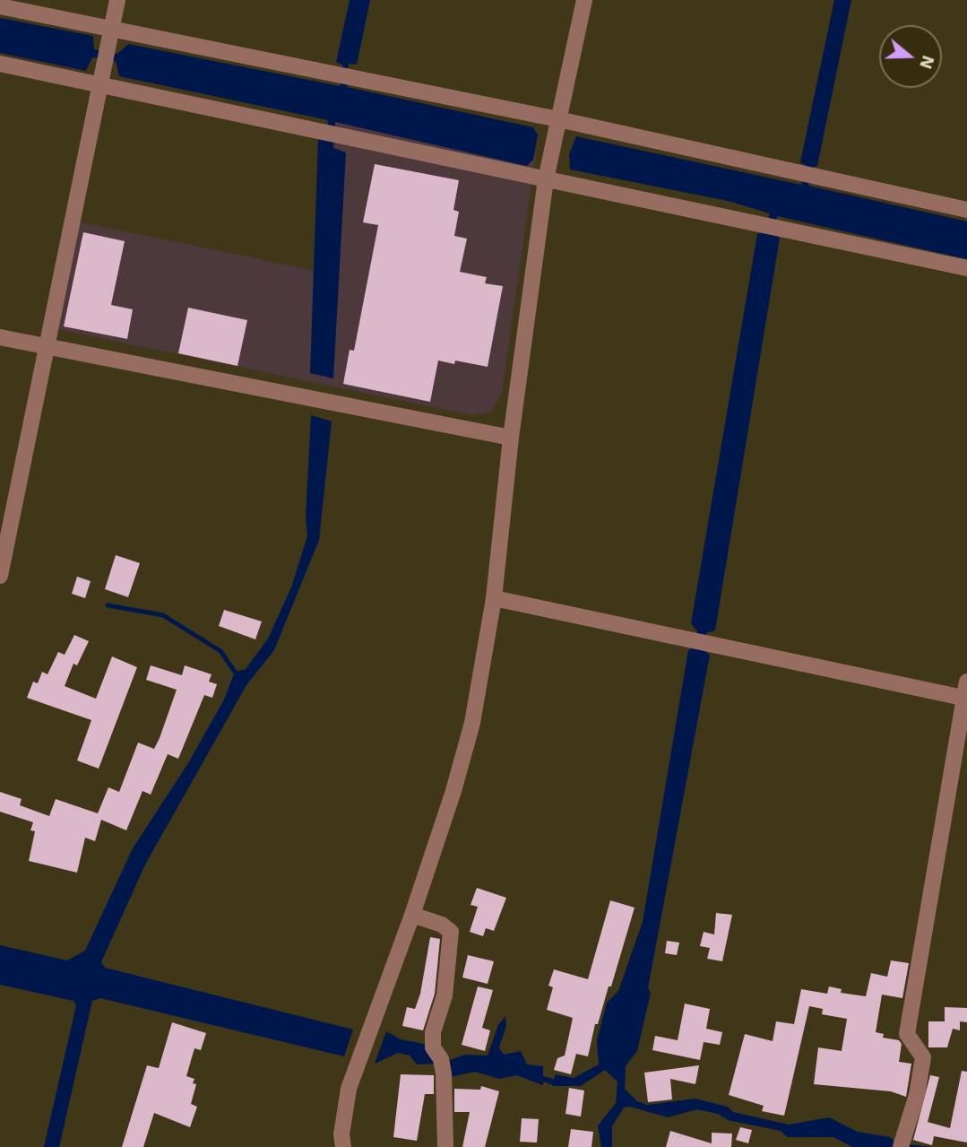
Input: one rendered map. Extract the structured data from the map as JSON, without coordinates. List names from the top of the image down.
{
  "north": "right"
}
